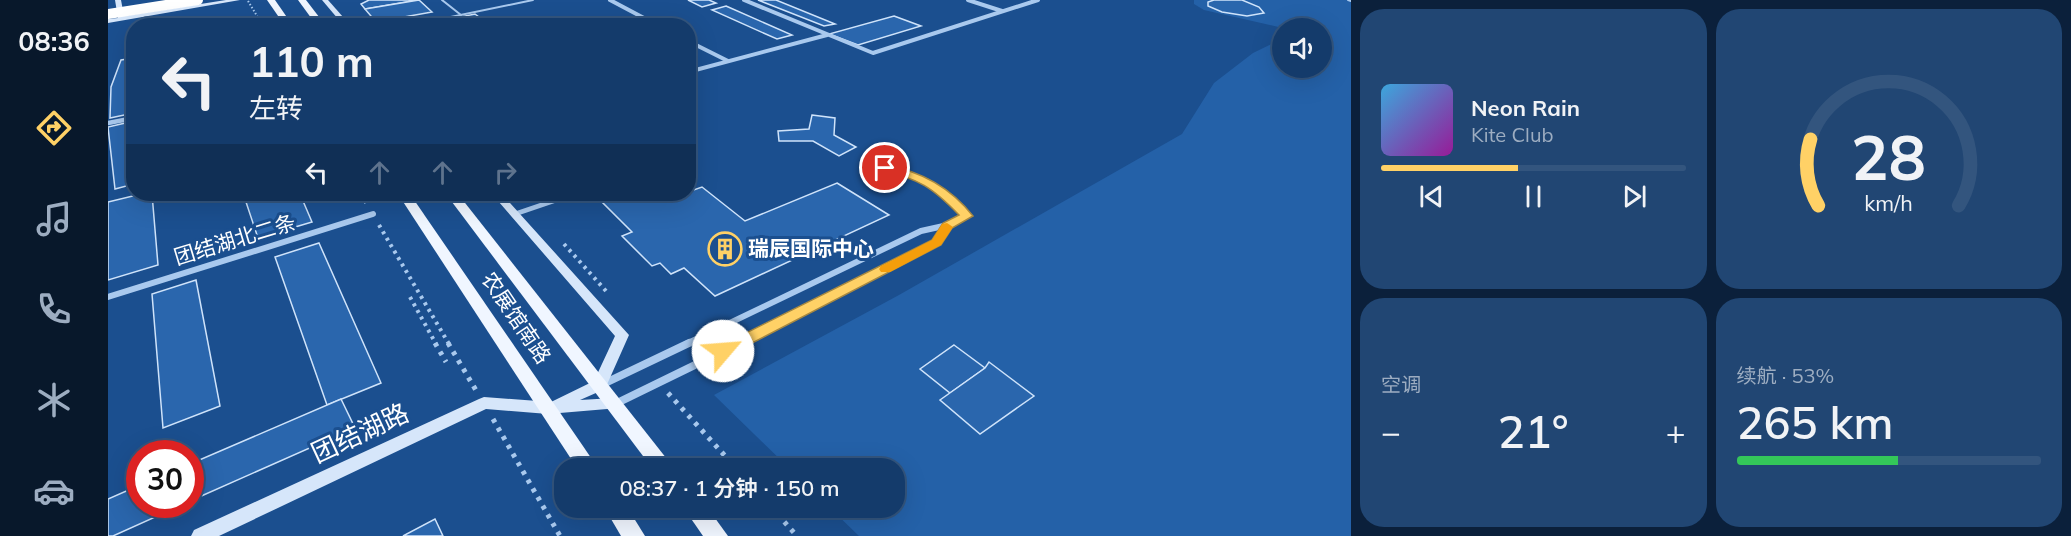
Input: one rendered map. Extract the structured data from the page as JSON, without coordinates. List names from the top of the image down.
{
  "streets": {
    "main road": ["农展馆南路"],
    "street": ["团结湖北二条", "团结湖路"]
  },
  "crossings": [
    ["农展馆南路", "团结湖路"]
  ],
  "places": {
    "building": ["瑞辰国际中心"]
  },
  "page": {
    "tabs": "08:36",
    "turn": ["110 m", "左转"],
    "song": ["Neon Rain", "Kite Club"],
    "tile": [
      "空调",
      ["续航 · 53%", "265 km"]
    ],
    "heat": ["−", "21°", "+"],
    "limit": "30",
    "trip": "08:37 · 1 分钟 · 150 m",
    "gauge": ["28", "km/h"]
  }
}
